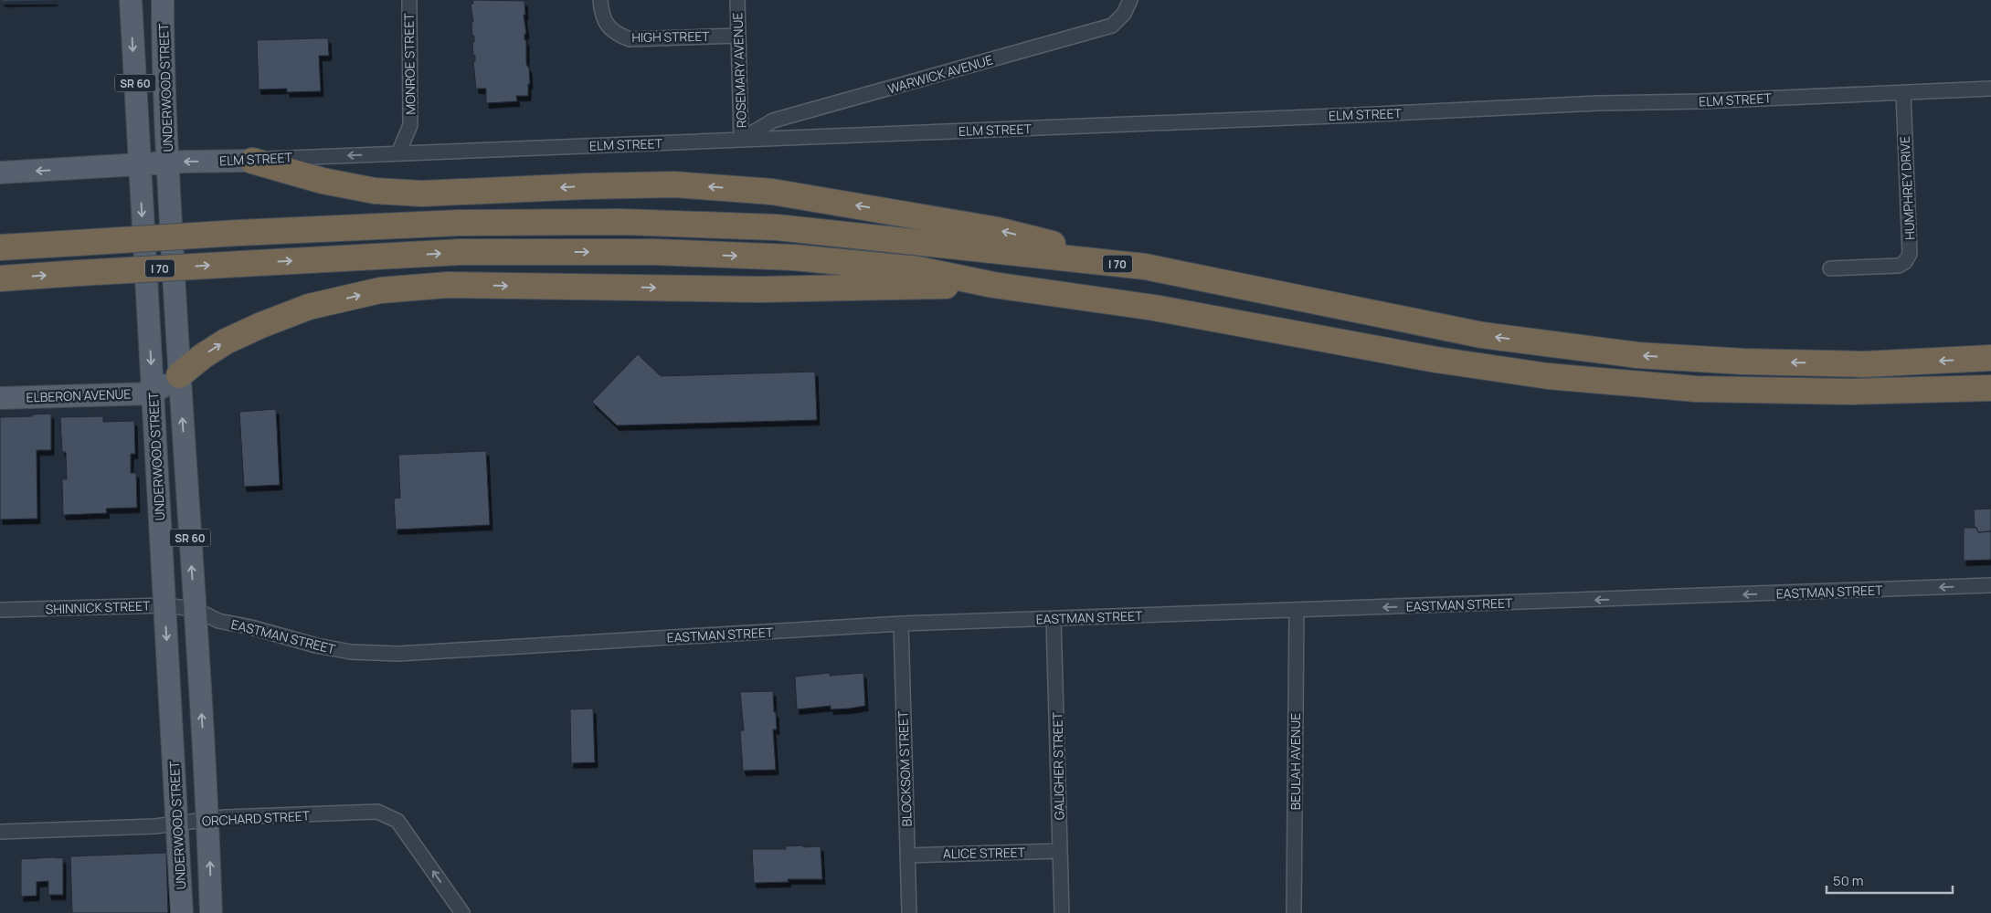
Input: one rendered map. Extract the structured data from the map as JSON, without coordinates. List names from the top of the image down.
{
  "streets": {
    "highway": ["I 70"],
    "main road": [
      "SR 60",
      "UNDERWOOD STREET",
      "ELM STREET",
      "ELBERON AVENUE"
    ],
    "street": [
      "HIGH STREET",
      "MONROE STREET",
      "ROSEMARY AVENUE",
      "WARWICK AVENUE",
      "HUMPHREY DRIVE",
      "EASTMAN STREET",
      "SHINNICK STREET",
      "BEULAH AVENUE",
      "GALIGHER STREET",
      "BLOCKSOM STREET",
      "ORCHARD STREET",
      "ALICE STREET"
    ]
  },
  "crossings": [
    ["HIGH STREET", "ROSEMARY AVENUE"],
    ["MONROE STREET", "ELM STREET"],
    ["ROSEMARY AVENUE", "WARWICK AVENUE"],
    ["ROSEMARY AVENUE", "ELM STREET"],
    ["WARWICK AVENUE", "ELM STREET"],
    ["UNDERWOOD STREET", "ELM STREET"],
    ["UNDERWOOD STREET", "ELBERON AVENUE"],
    ["UNDERWOOD STREET", "EASTMAN STREET"],
    ["UNDERWOOD STREET", "SHINNICK STREET"],
    ["UNDERWOOD STREET", "ORCHARD STREET"],
    ["ELM STREET", "HUMPHREY DRIVE"],
    ["EASTMAN STREET", "SHINNICK STREET"],
    ["EASTMAN STREET", "BEULAH AVENUE"],
    ["EASTMAN STREET", "GALIGHER STREET"],
    ["EASTMAN STREET", "BLOCKSOM STREET"],
    ["GALIGHER STREET", "ALICE STREET"],
    ["BLOCKSOM STREET", "ALICE STREET"]
  ],
  "one_way": ["EASTMAN STREET", "ORCHARD STREET"],
  "scale_bar": "50 m"
}
